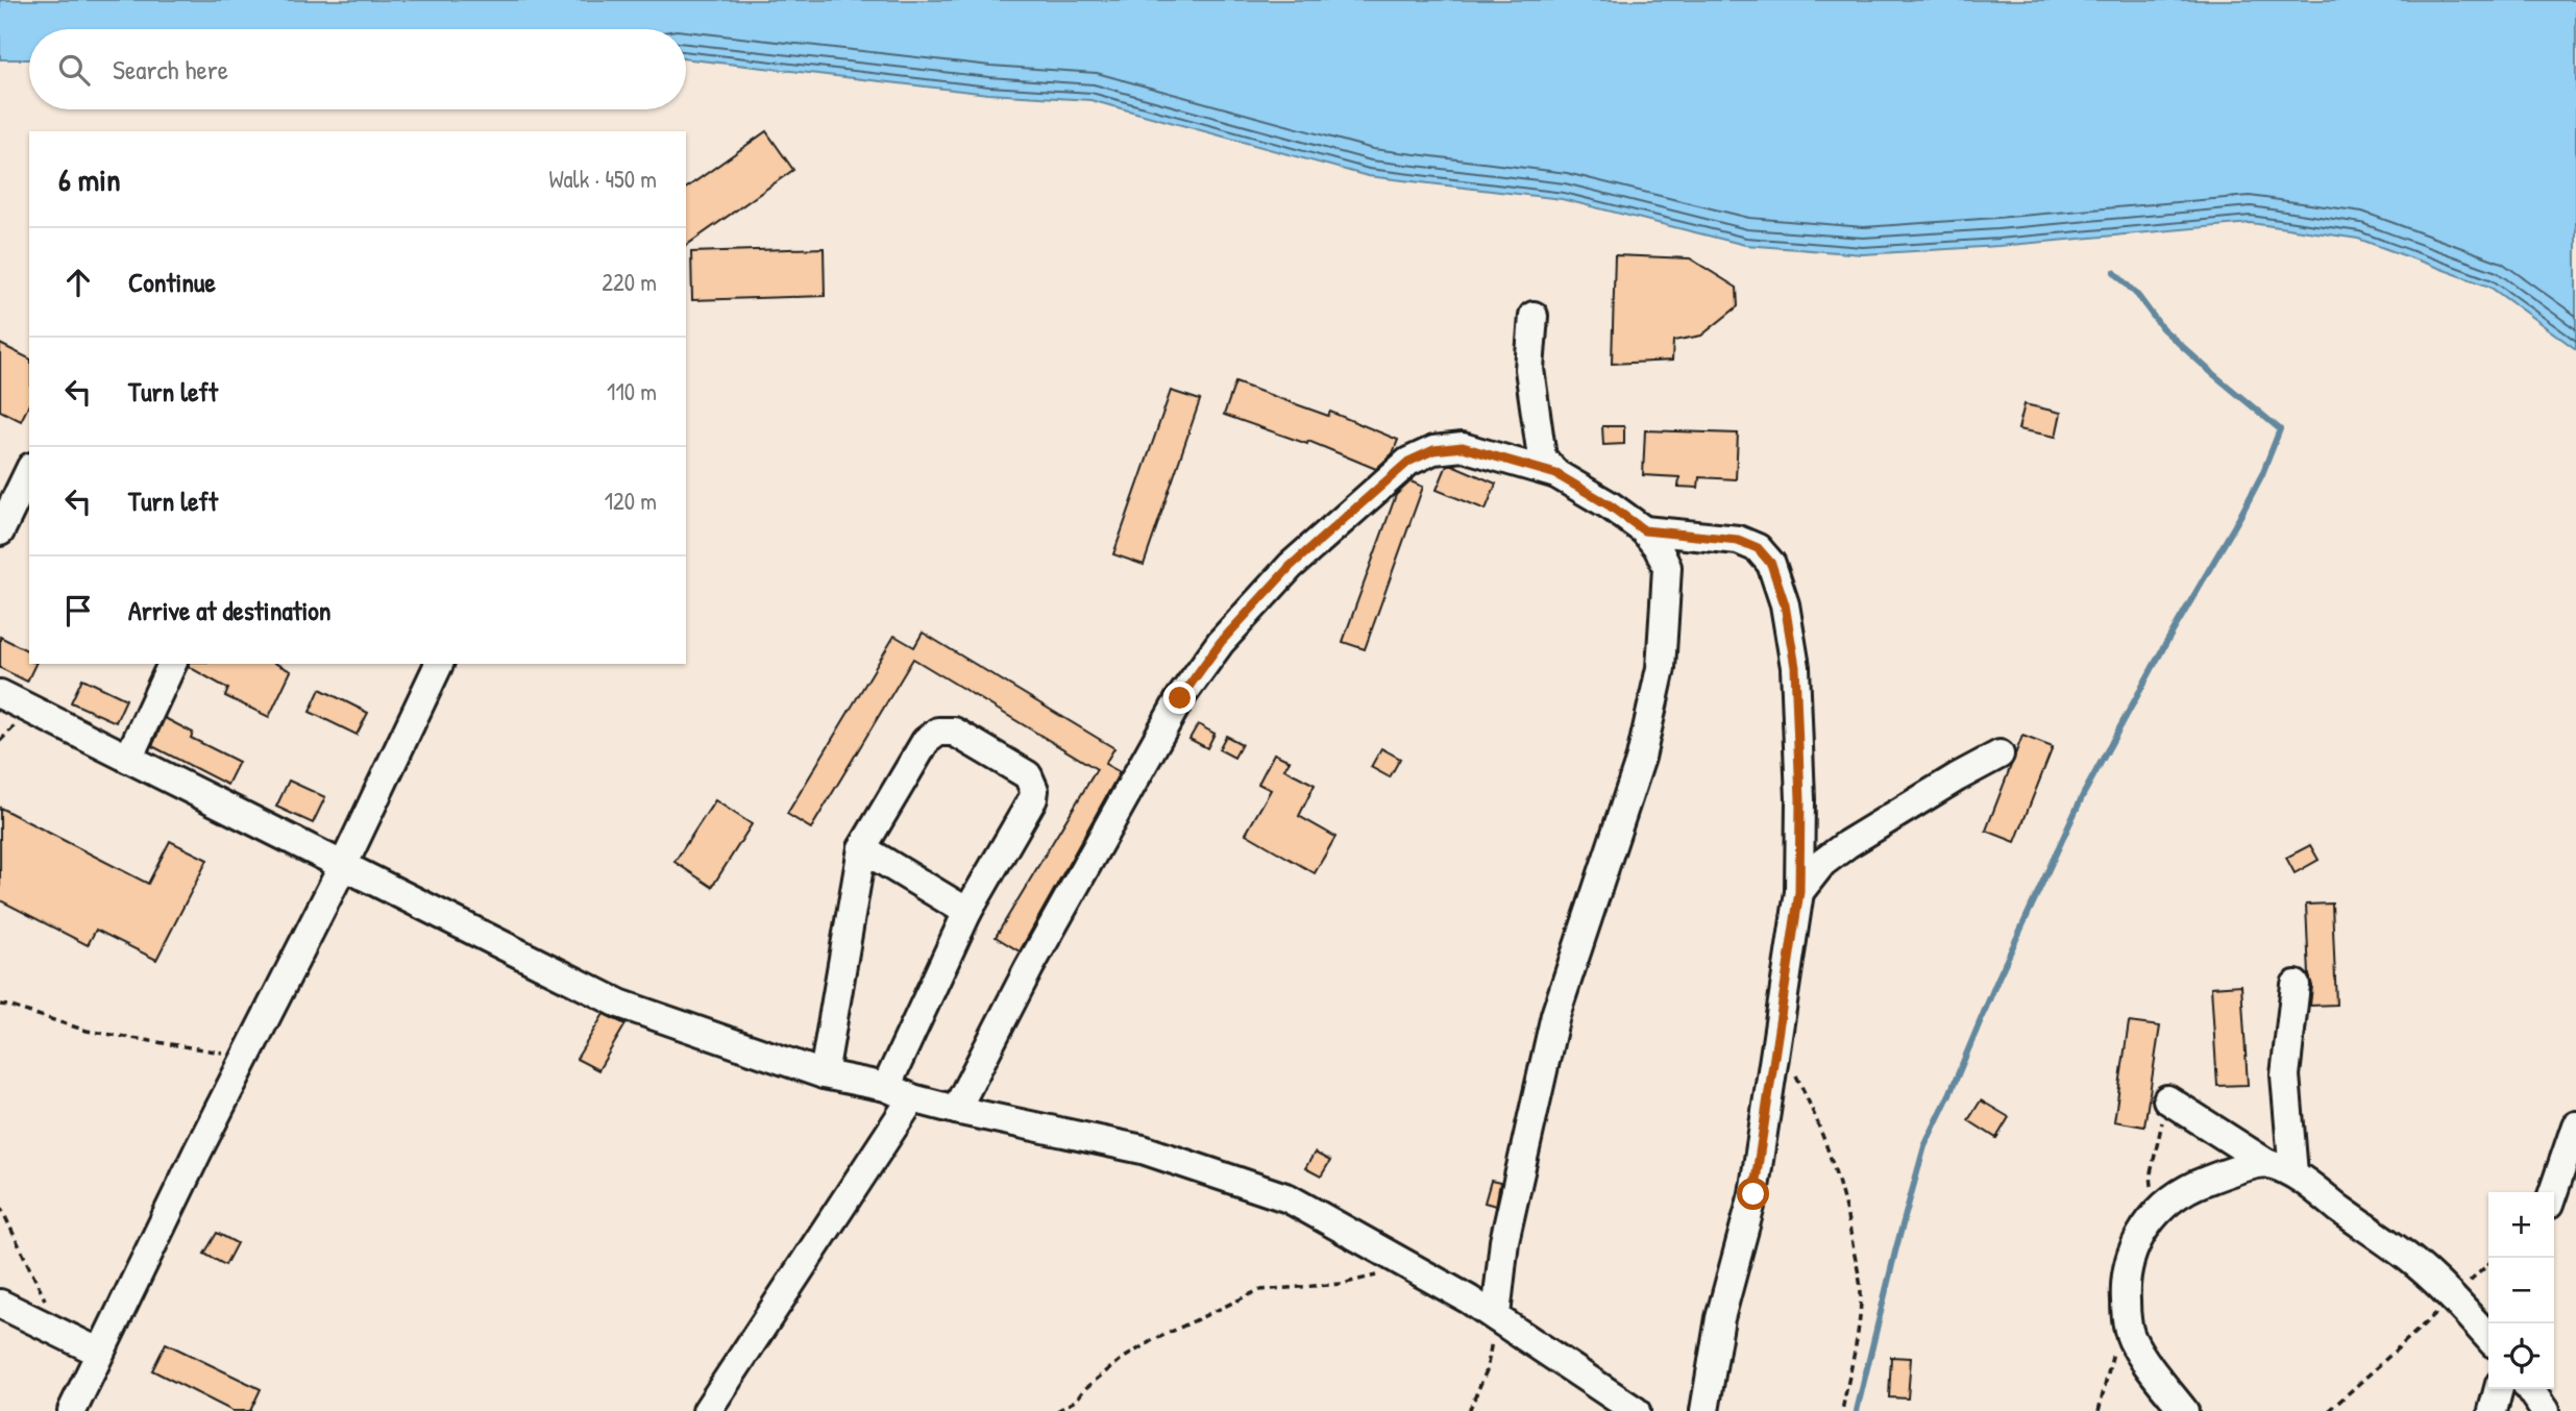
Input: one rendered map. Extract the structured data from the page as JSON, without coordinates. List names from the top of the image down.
{
  "page": {
    "search": "Search here",
    "heading": ["6 min", "Walk · 450 m"],
    "list": [
      ["Continue", "220 m"],
      ["Turn left", "110 m"],
      ["Turn left", "120 m"],
      "Arrive at destination"
    ],
    "map_buttons": ["+", "−"]
  }
}
